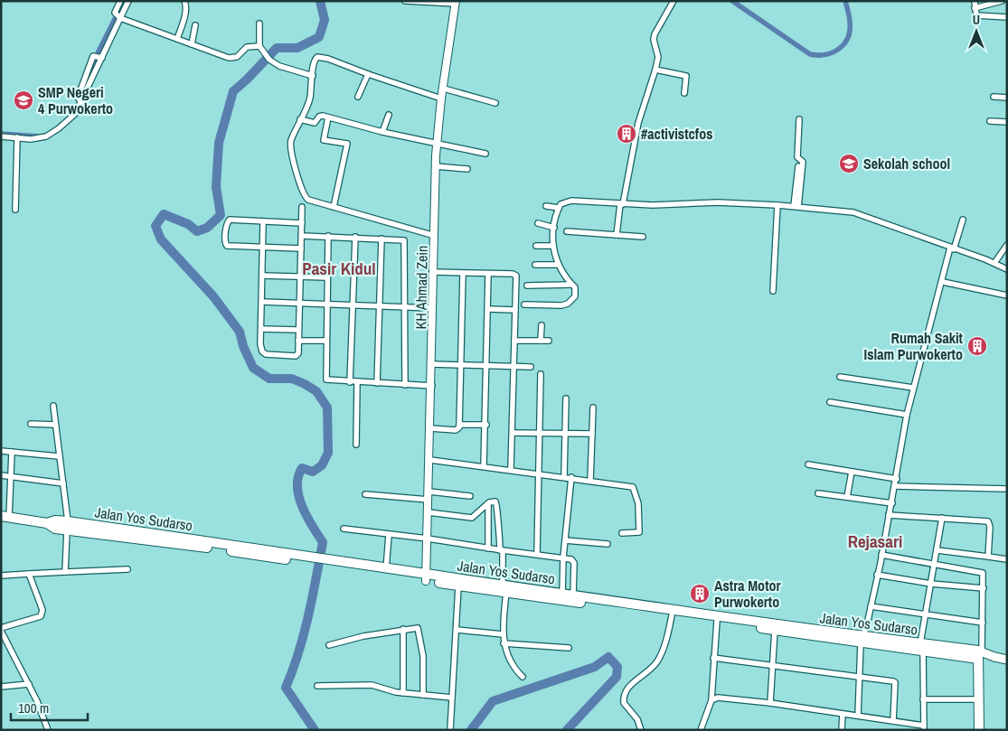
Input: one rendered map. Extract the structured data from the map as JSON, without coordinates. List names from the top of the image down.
{
  "streets": {
    "highway": ["Jalan Yos Sudarso"],
    "street": ["KH Ahmad Zein"]
  },
  "crossings": [
    ["KH Ahmad Zein", "Jalan Yos Sudarso"]
  ],
  "districts": ["Pasir Kidul", "Rejasari"],
  "places": {
    "school or university": ["SMP Negeri 4 Purwokerto", "Sekolah school"],
    "building": ["#activistcfos", "Rumah Sakit Islam Purwokerto", "Astra Motor Purwokerto"]
  },
  "scale_bar": "100 m",
  "north": "top"
}
